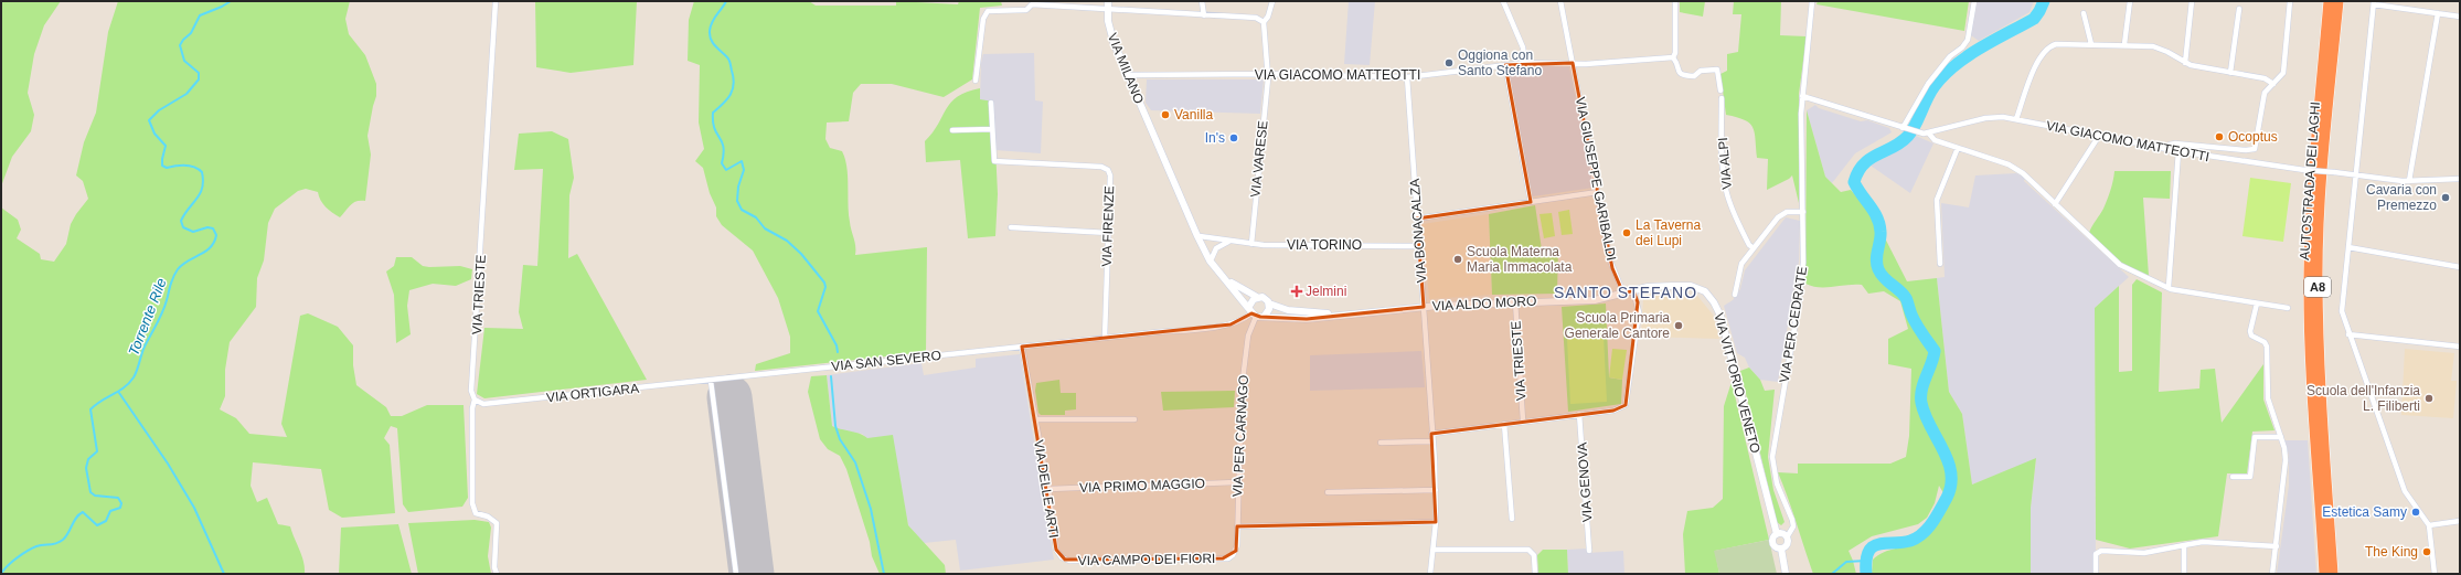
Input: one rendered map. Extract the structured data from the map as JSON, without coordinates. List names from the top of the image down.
{
  "streets": {
    "highway": ["AUTOSTRADA DEI LAGHI", "A8"],
    "street": [
      "VIA MILANO",
      "VIA GIACOMO MATTEOTTI",
      "VIA VARESE",
      "VIA ALPI",
      "VIA GIUSEPPE GARIBALDI",
      "VIA FIRENZE",
      "VIA BONACALZA",
      "VIA TORINO",
      "VIA TRIESTE",
      "VIA ALDO MORO",
      "VIA PER CEDRATE",
      "VIA SAN SEVERO",
      "VIA VITTORIO VENETO",
      "VIA ORTIGARA",
      "VIA PER CARNAGO",
      "VIA GENOVA",
      "VIA PRIMO MAGGIO",
      "VIA DELLE ARTI",
      "VIA CAMPO DEI FIORI"
    ]
  },
  "crossings": [
    ["VIA MILANO", "VIA GIACOMO MATTEOTTI"],
    ["VIA MILANO", "VIA TORINO"],
    ["VIA MILANO", "VIA ALDO MORO"],
    ["VIA MILANO", "VIA SAN SEVERO"],
    ["VIA MILANO", "VIA PER CARNAGO"],
    ["VIA GIACOMO MATTEOTTI", "VIA VARESE"],
    ["VIA GIACOMO MATTEOTTI", "VIA GIUSEPPE GARIBALDI"],
    ["VIA GIACOMO MATTEOTTI", "VIA BONACALZA"],
    ["VIA GIACOMO MATTEOTTI", "VIA PER CEDRATE"],
    ["VIA VARESE", "VIA TORINO"],
    ["VIA GIUSEPPE GARIBALDI", "VIA ALDO MORO"],
    ["VIA GIUSEPPE GARIBALDI", "VIA VITTORIO VENETO"],
    ["VIA FIRENZE", "VIA SAN SEVERO"],
    ["VIA BONACALZA", "VIA TORINO"],
    ["VIA BONACALZA", "VIA ALDO MORO"],
    ["VIA TRIESTE", "VIA ALDO MORO"],
    ["VIA TRIESTE", "VIA ORTIGARA"],
    ["VIA ALDO MORO", "VIA SAN SEVERO"],
    ["VIA ALDO MORO", "VIA VITTORIO VENETO"],
    ["VIA ALDO MORO", "VIA PER CARNAGO"],
    ["VIA PER CEDRATE", "VIA VITTORIO VENETO"],
    ["VIA SAN SEVERO", "VIA ORTIGARA"],
    ["VIA SAN SEVERO", "VIA PER CARNAGO"],
    ["VIA SAN SEVERO", "VIA DELLE ARTI"],
    ["VIA PER CARNAGO", "VIA PRIMO MAGGIO"],
    ["VIA PER CARNAGO", "VIA CAMPO DEI FIORI"],
    ["VIA PRIMO MAGGIO", "VIA DELLE ARTI"],
    ["VIA DELLE ARTI", "VIA CAMPO DEI FIORI"]
  ],
  "districts": ["SANTO STEFANO"],
  "water": ["Torrente Rile"],
  "places": {
    "other": [
      "Oggiona con Santo Stefano",
      "Vanilla",
      "Ocoptus",
      "In's",
      "Cavaria con Premezzo",
      "La Taverna dei Lupi",
      "Scuola Materna Maria Immacolata",
      "Scuola Primaria Generale Cantore",
      "Scuola dell'Infanzia L. Filiberti",
      "Estetica Samy",
      "The King"
    ],
    "health": ["Jelmini"]
  }
}
